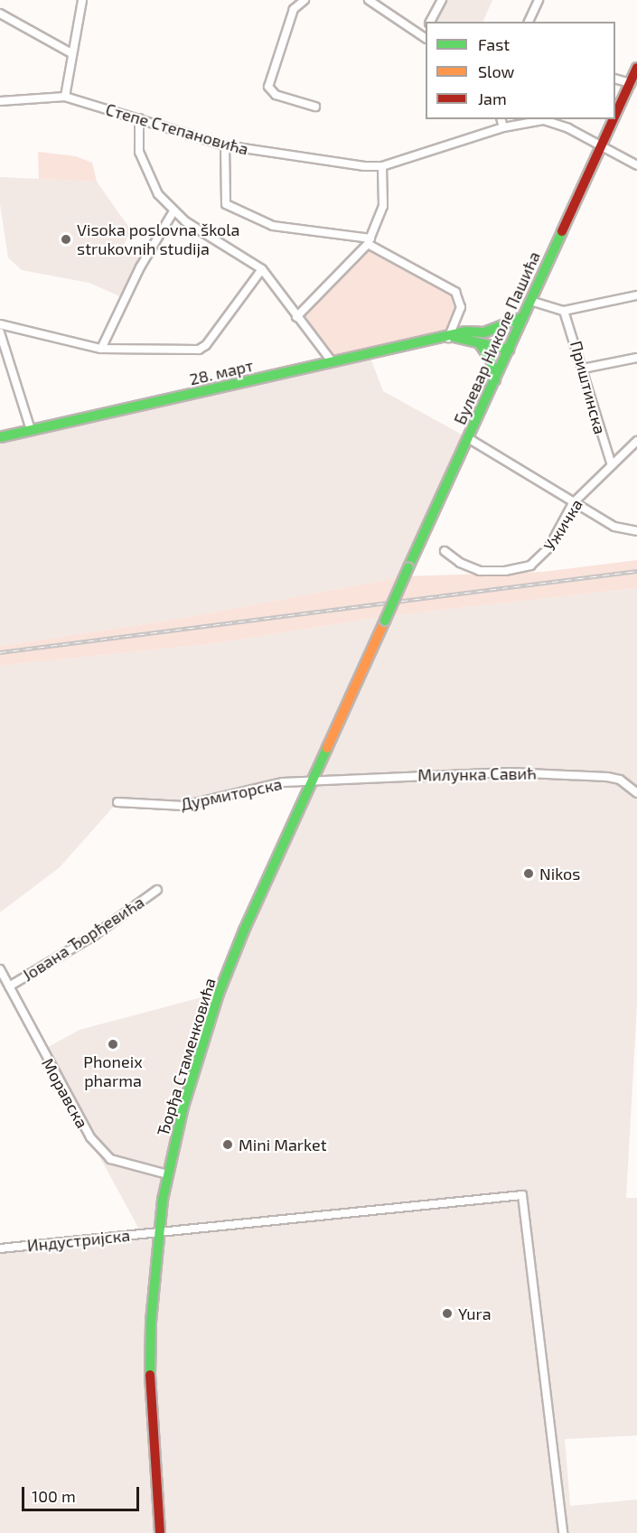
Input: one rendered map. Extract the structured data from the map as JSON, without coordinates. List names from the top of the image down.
{
  "streets": {
    "street": [
      "Степе Степановића",
      "Булевар Николе Пашића",
      "28. март",
      "Приштинска",
      "Ужичка",
      "Милунка Савић",
      "Дурмиторска",
      "Јована Ђорђевића",
      "Ђорђа Стаменковића",
      "Моравска",
      "Индустријска"
    ]
  },
  "crossings": [
    ["Степе Степановића", "Булевар Николе Пашића"],
    ["Булевар Николе Пашића", "28. март"],
    ["Булевар Николе Пашића", "Ђорђа Стаменковића"],
    ["Приштинска", "Ужичка"],
    ["Милунка Савић", "Дурмиторска"],
    ["Милунка Савић", "Ђорђа Стаменковића"],
    ["Дурмиторска", "Ђорђа Стаменковића"],
    ["Јована Ђорђевића", "Моравска"],
    ["Ђорђа Стаменковића", "Моравска"],
    ["Ђорђа Стаменковића", "Индустријска"]
  ],
  "places": [
    "Visoka poslovna škola strukovnih studija",
    "Nikos",
    "Phoneix pharma",
    "Mini Market",
    "Yura"
  ],
  "legend": ["Fast", "Slow", "Jam"],
  "scale_bar": "100 m"
}
